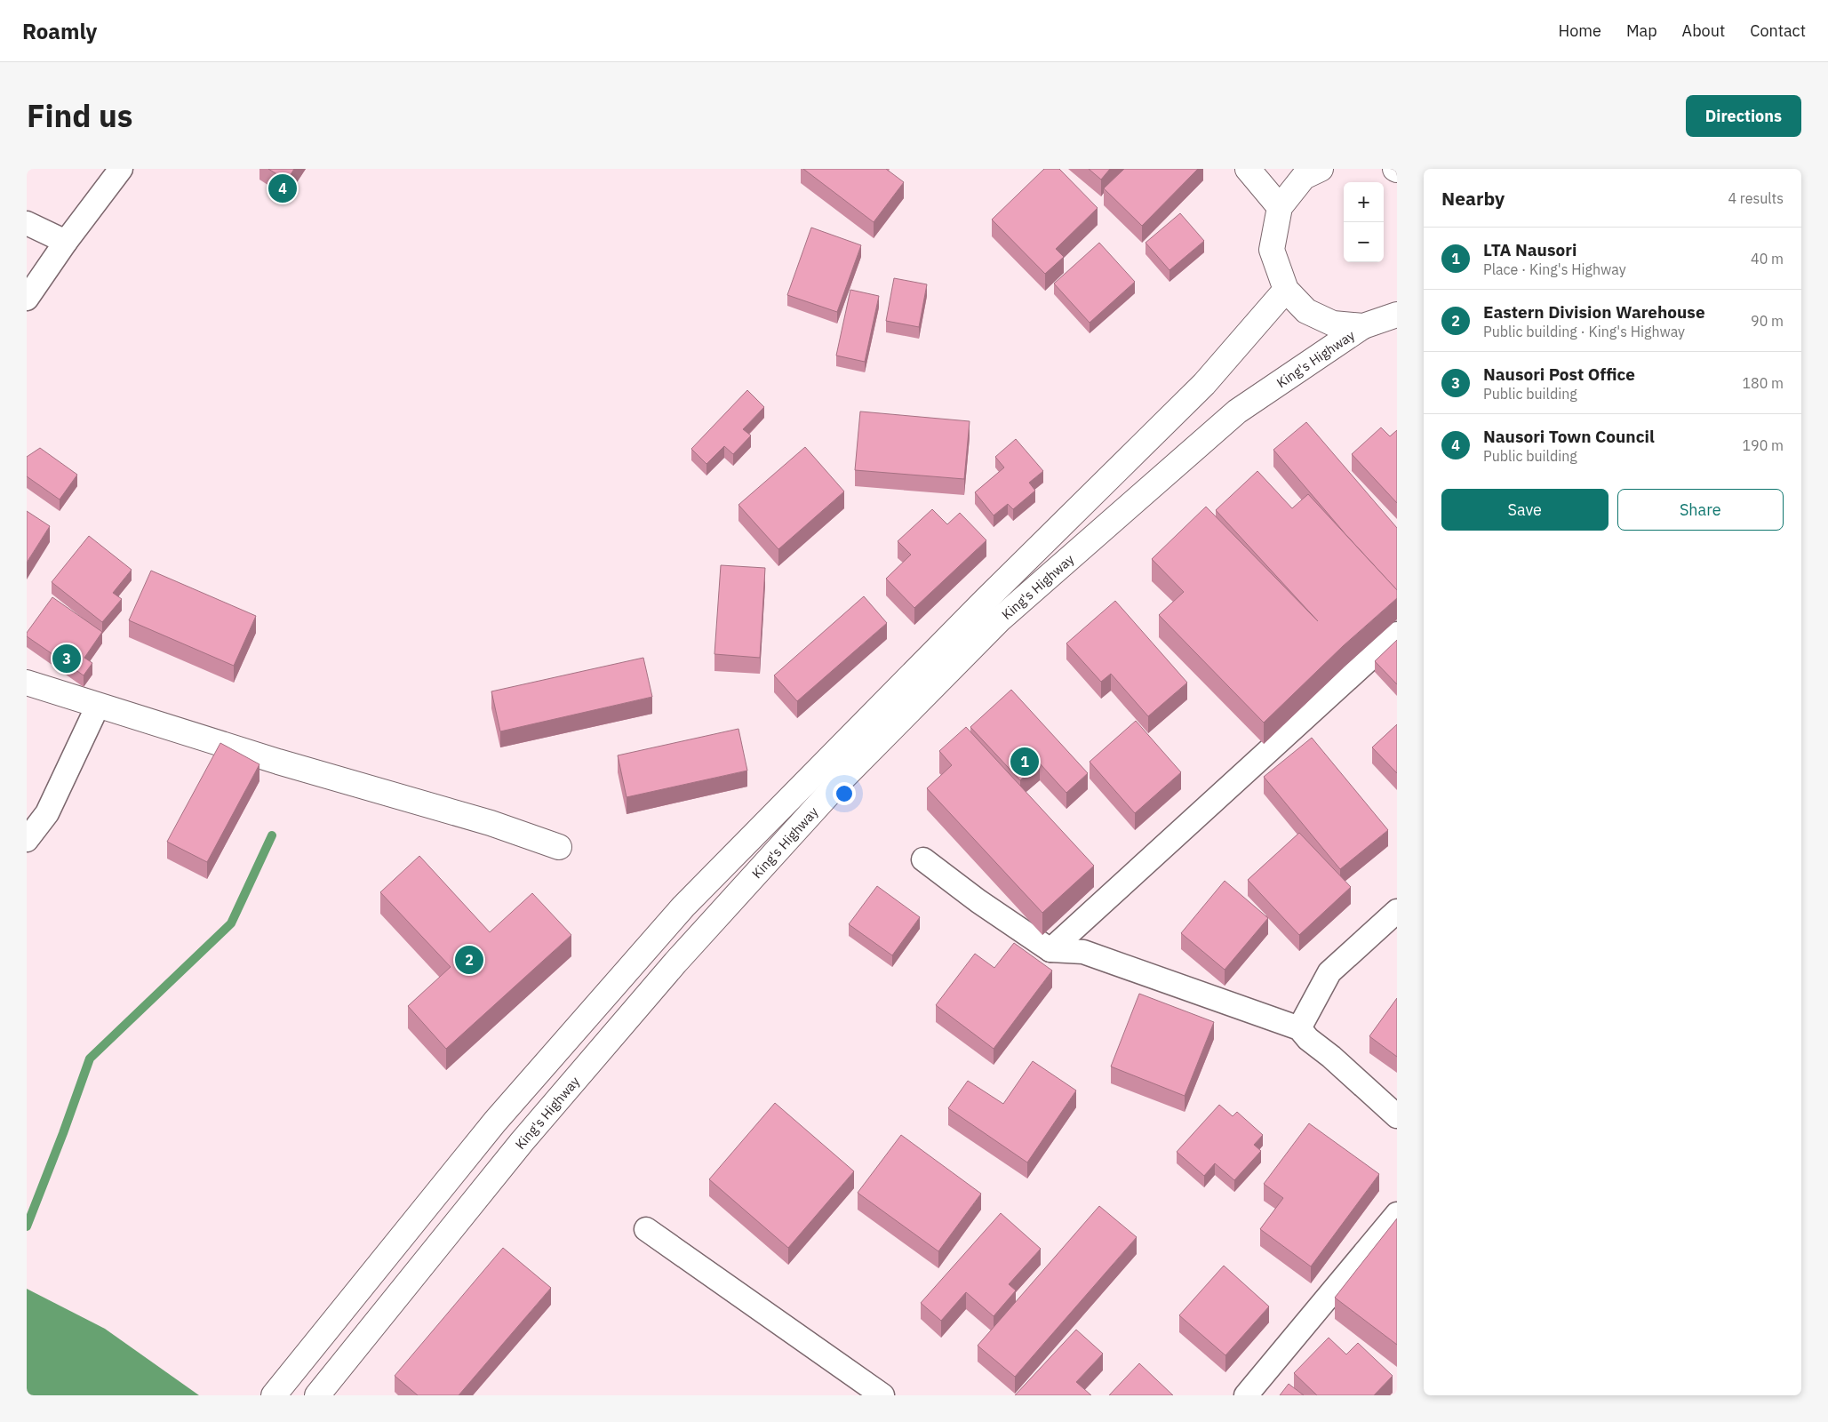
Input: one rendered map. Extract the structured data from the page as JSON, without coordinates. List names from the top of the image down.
{
  "streets": {
    "main road": ["King's Highway"]
  },
  "page": {
    "header": "Roamly",
    "nav": [
      "Home",
      "Map",
      "About",
      "Contact"
    ],
    "title": "Find us",
    "buttons": [
      "Directions",
      ["Save", "Share"]
    ],
    "heading": ["Nearby", "4 results"],
    "pins": [
      "4",
      "3",
      "1",
      "2"
    ],
    "map_buttons": ["+", "−"],
    "list": [
      {
        "mark": "1",
        "name": "LTA Nausori",
        "note": "Place · King's Highway",
        "value": "40 m"
      },
      {
        "mark": "2",
        "name": "Eastern Division Warehouse",
        "note": "Public building · King's Highway",
        "value": "90 m"
      },
      {
        "mark": "3",
        "name": "Nausori Post Office",
        "note": "Public building",
        "value": "180 m"
      },
      {
        "mark": "4",
        "name": "Nausori Town Council",
        "note": "Public building",
        "value": "190 m"
      }
    ]
  }
}
